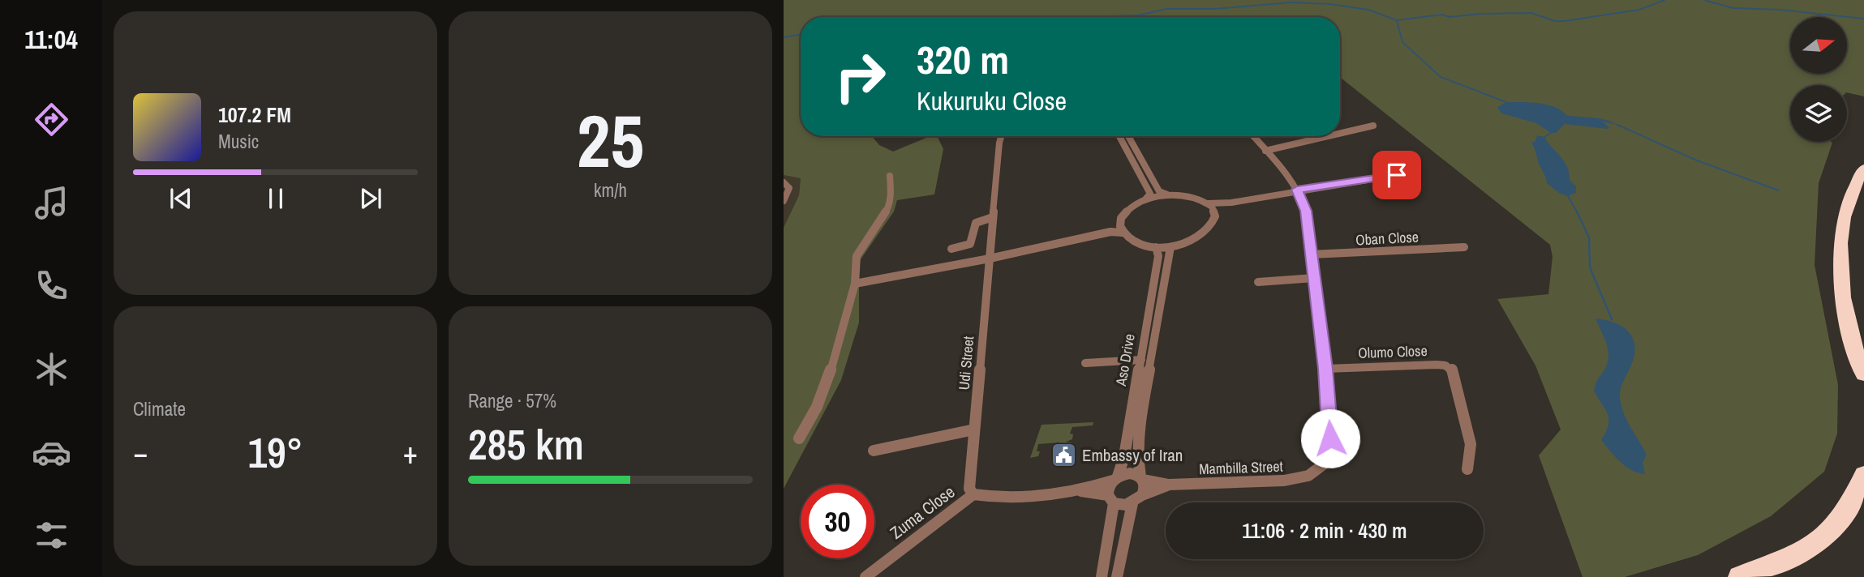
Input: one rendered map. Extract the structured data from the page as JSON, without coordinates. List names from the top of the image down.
{
  "streets": {
    "street": [
      "Oban Close",
      "Olumo Close",
      "Aso Drive",
      "Udi Street",
      "Mambilla Street",
      "Zuma Close"
    ]
  },
  "crossings": [
    ["Oban Close", "Mambilla Street"],
    ["Olumo Close", "Mambilla Street"],
    ["Udi Street", "Zuma Close"]
  ],
  "places": {
    "public building": ["Embassy of Iran"]
  },
  "north": "right",
  "page": {
    "tabs": "11:04",
    "tile": [
      ["25", "km/h"],
      "Climate",
      ["Range · 57%", "285 km"]
    ],
    "turn": ["320 m", "Kukuruku Close"],
    "song": ["107.2 FM", "Music"],
    "heat": ["−", "19°", "+"],
    "limit": "30",
    "trip": "11:06 · 2 min · 430 m"
  }
}
